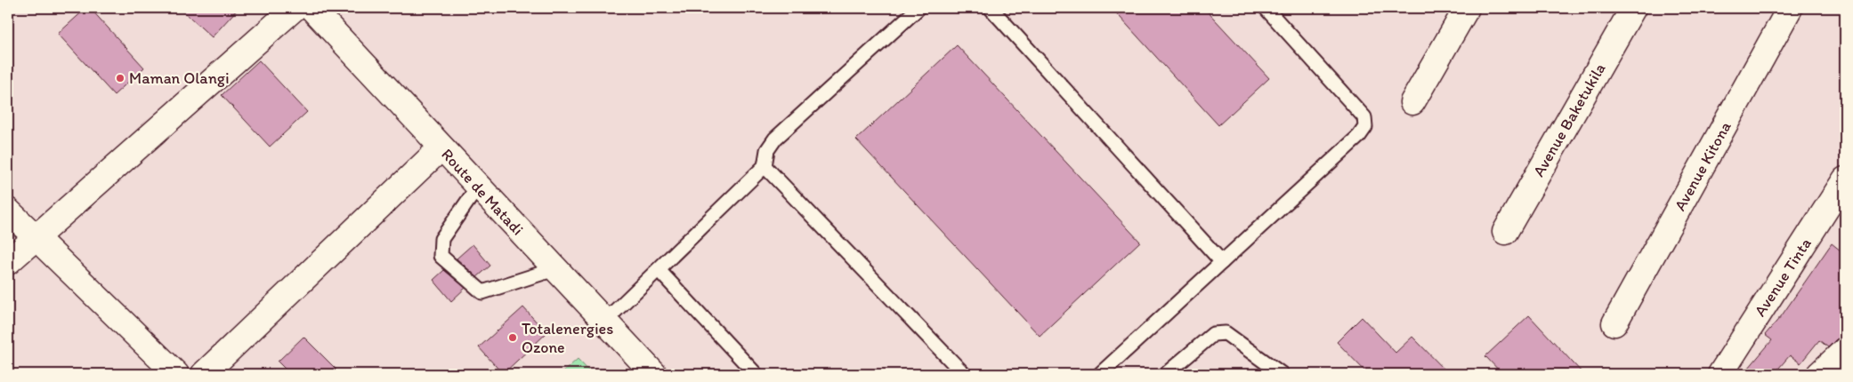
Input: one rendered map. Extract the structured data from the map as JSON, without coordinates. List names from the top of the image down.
{
  "streets": {
    "street": [
      "Avenue Baketukila",
      "Avenue Kitona",
      "Route de Matadi",
      "Avenue Tinta"
    ]
  },
  "places": ["Maman Olangi", "Totalenergies Ozone"]
}
